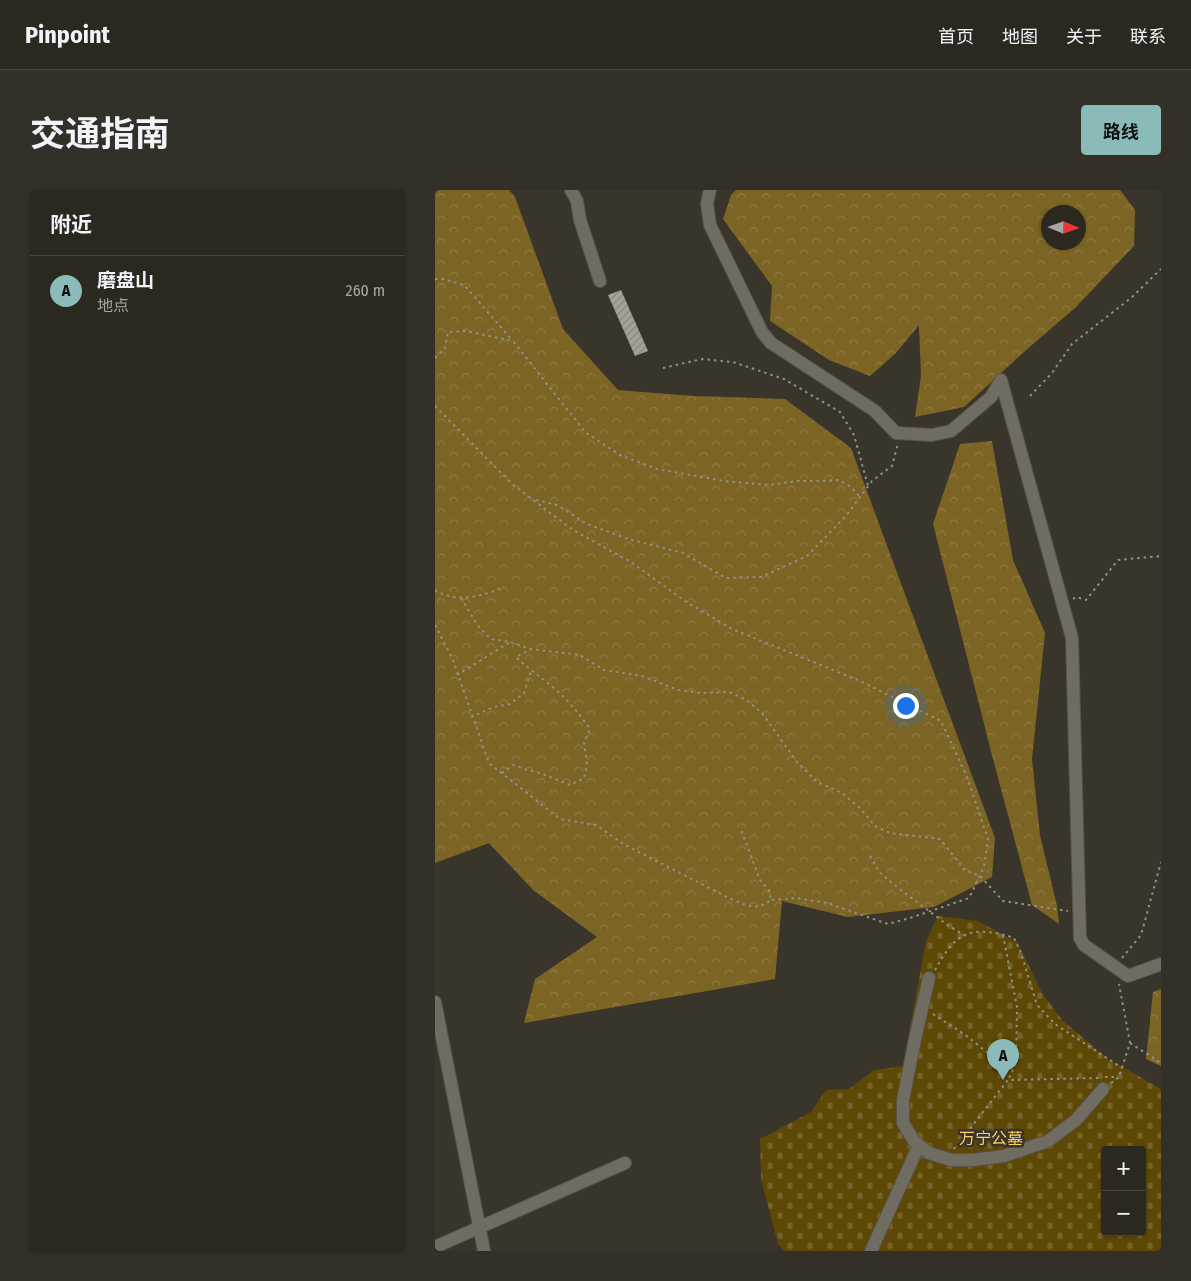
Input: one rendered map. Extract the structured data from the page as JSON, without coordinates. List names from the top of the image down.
{
  "parks": ["万宁公墓"],
  "north": "right",
  "page": {
    "header": "Pinpoint",
    "nav": [
      "首页",
      "地图",
      "关于",
      "联系"
    ],
    "title": "交通指南",
    "buttons": "路线",
    "heading": "附近",
    "list": [
      {
        "mark": "A",
        "name": "磨盘山",
        "note": "地点",
        "value": "260 m"
      }
    ],
    "pins": "A",
    "map_buttons": ["+", "−"]
  }
}
